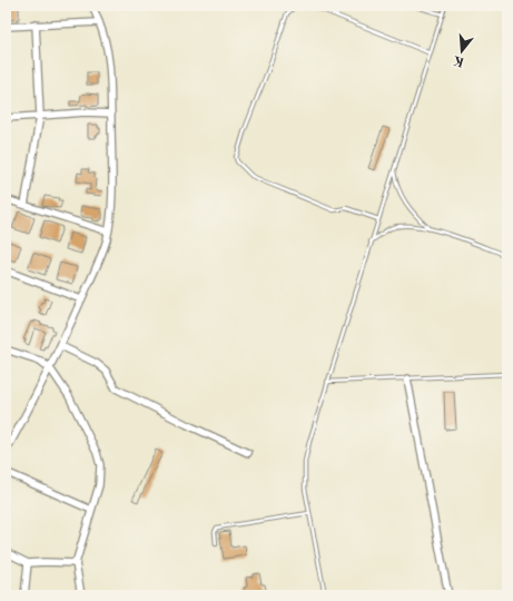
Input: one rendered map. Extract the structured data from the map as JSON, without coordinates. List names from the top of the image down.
{
  "north": "bottom"
}
